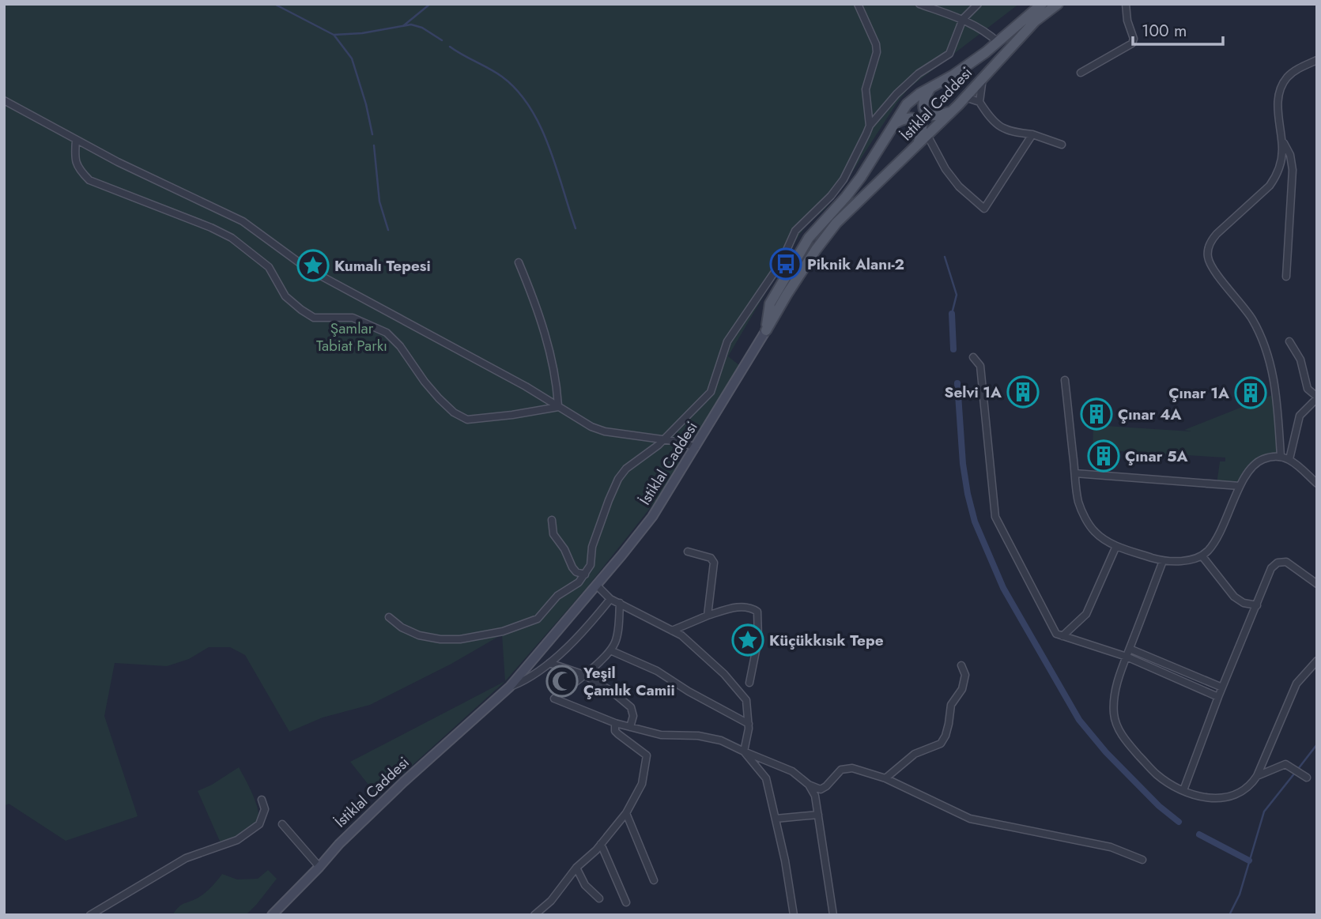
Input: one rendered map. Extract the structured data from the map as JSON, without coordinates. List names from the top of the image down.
{
  "streets": {
    "main road": ["İstiklal Caddesi"]
  },
  "parks": ["Şamlar Tabiat Parkı"],
  "places": {
    "bus stop": ["Piknik Alanı-2"],
    "place": ["Kumalı Tepesi", "Küçükkısık Tepe"],
    "building": [
      "Selvi 1A",
      "Çınar 1A",
      "Çınar 4A",
      "Çınar 5A"
    ],
    "mosque": ["Yeşil Çamlık Camii"]
  },
  "scale_bar": "100 m"
}
